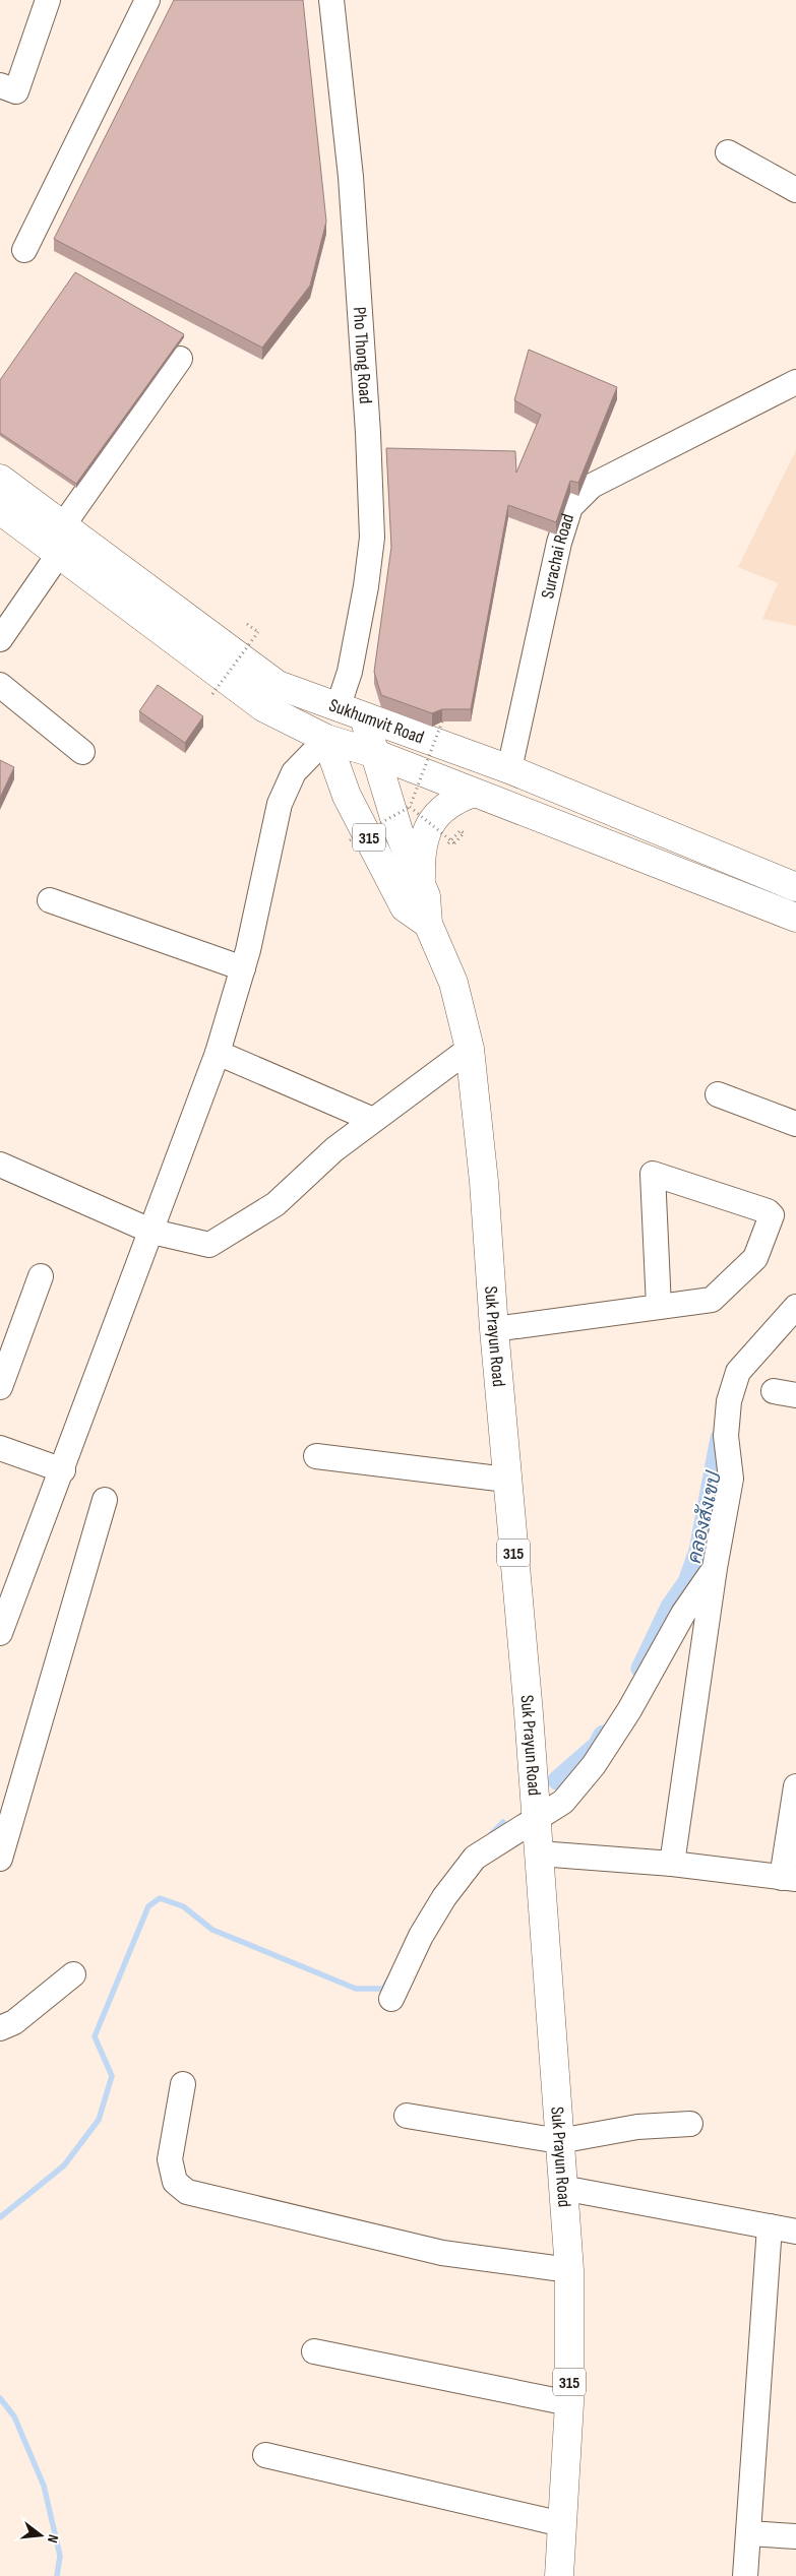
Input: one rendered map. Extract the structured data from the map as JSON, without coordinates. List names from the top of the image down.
{
  "streets": {
    "main road": ["Sukhumvit Road", "315", "Suk Prayun Road"],
    "street": ["Pho Thong Road", "Surachai Road"]
  },
  "crossings": [
    ["Pho Thong Road", "Sukhumvit Road"],
    ["Surachai Road", "Sukhumvit Road"],
    ["Sukhumvit Road", "315"],
    ["Sukhumvit Road", "Suk Prayun Road"],
    ["315", "Suk Prayun Road"]
  ],
  "water": ["คลองสังเขป"],
  "north": "right"
}
